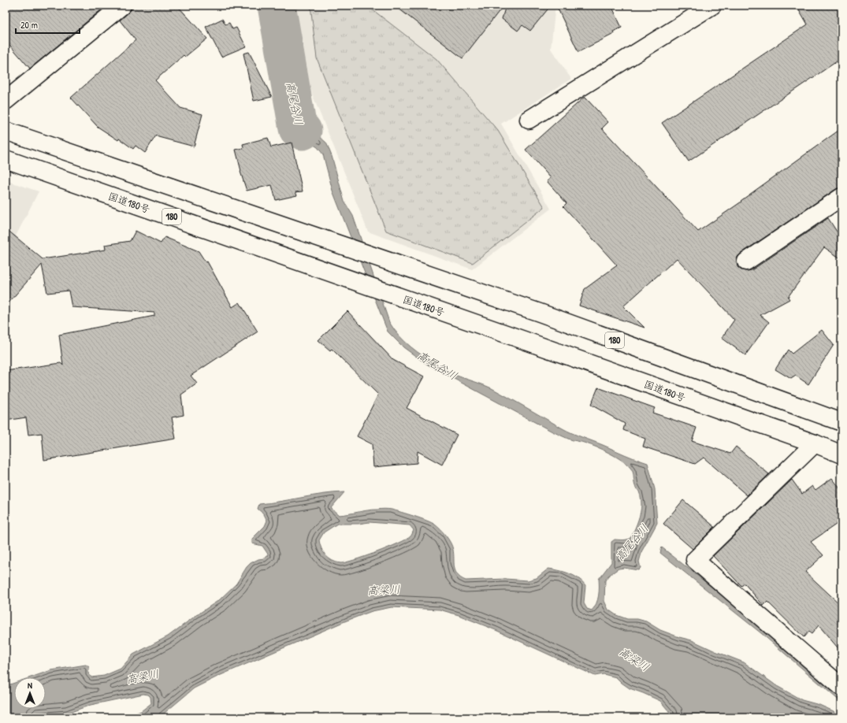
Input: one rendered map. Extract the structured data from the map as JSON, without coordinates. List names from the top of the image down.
{
  "streets": {
    "main road": ["国道180号", "180"]
  },
  "water": ["高尾谷川", "高梁川"],
  "scale_bar": "20 m",
  "north": "top"
}
